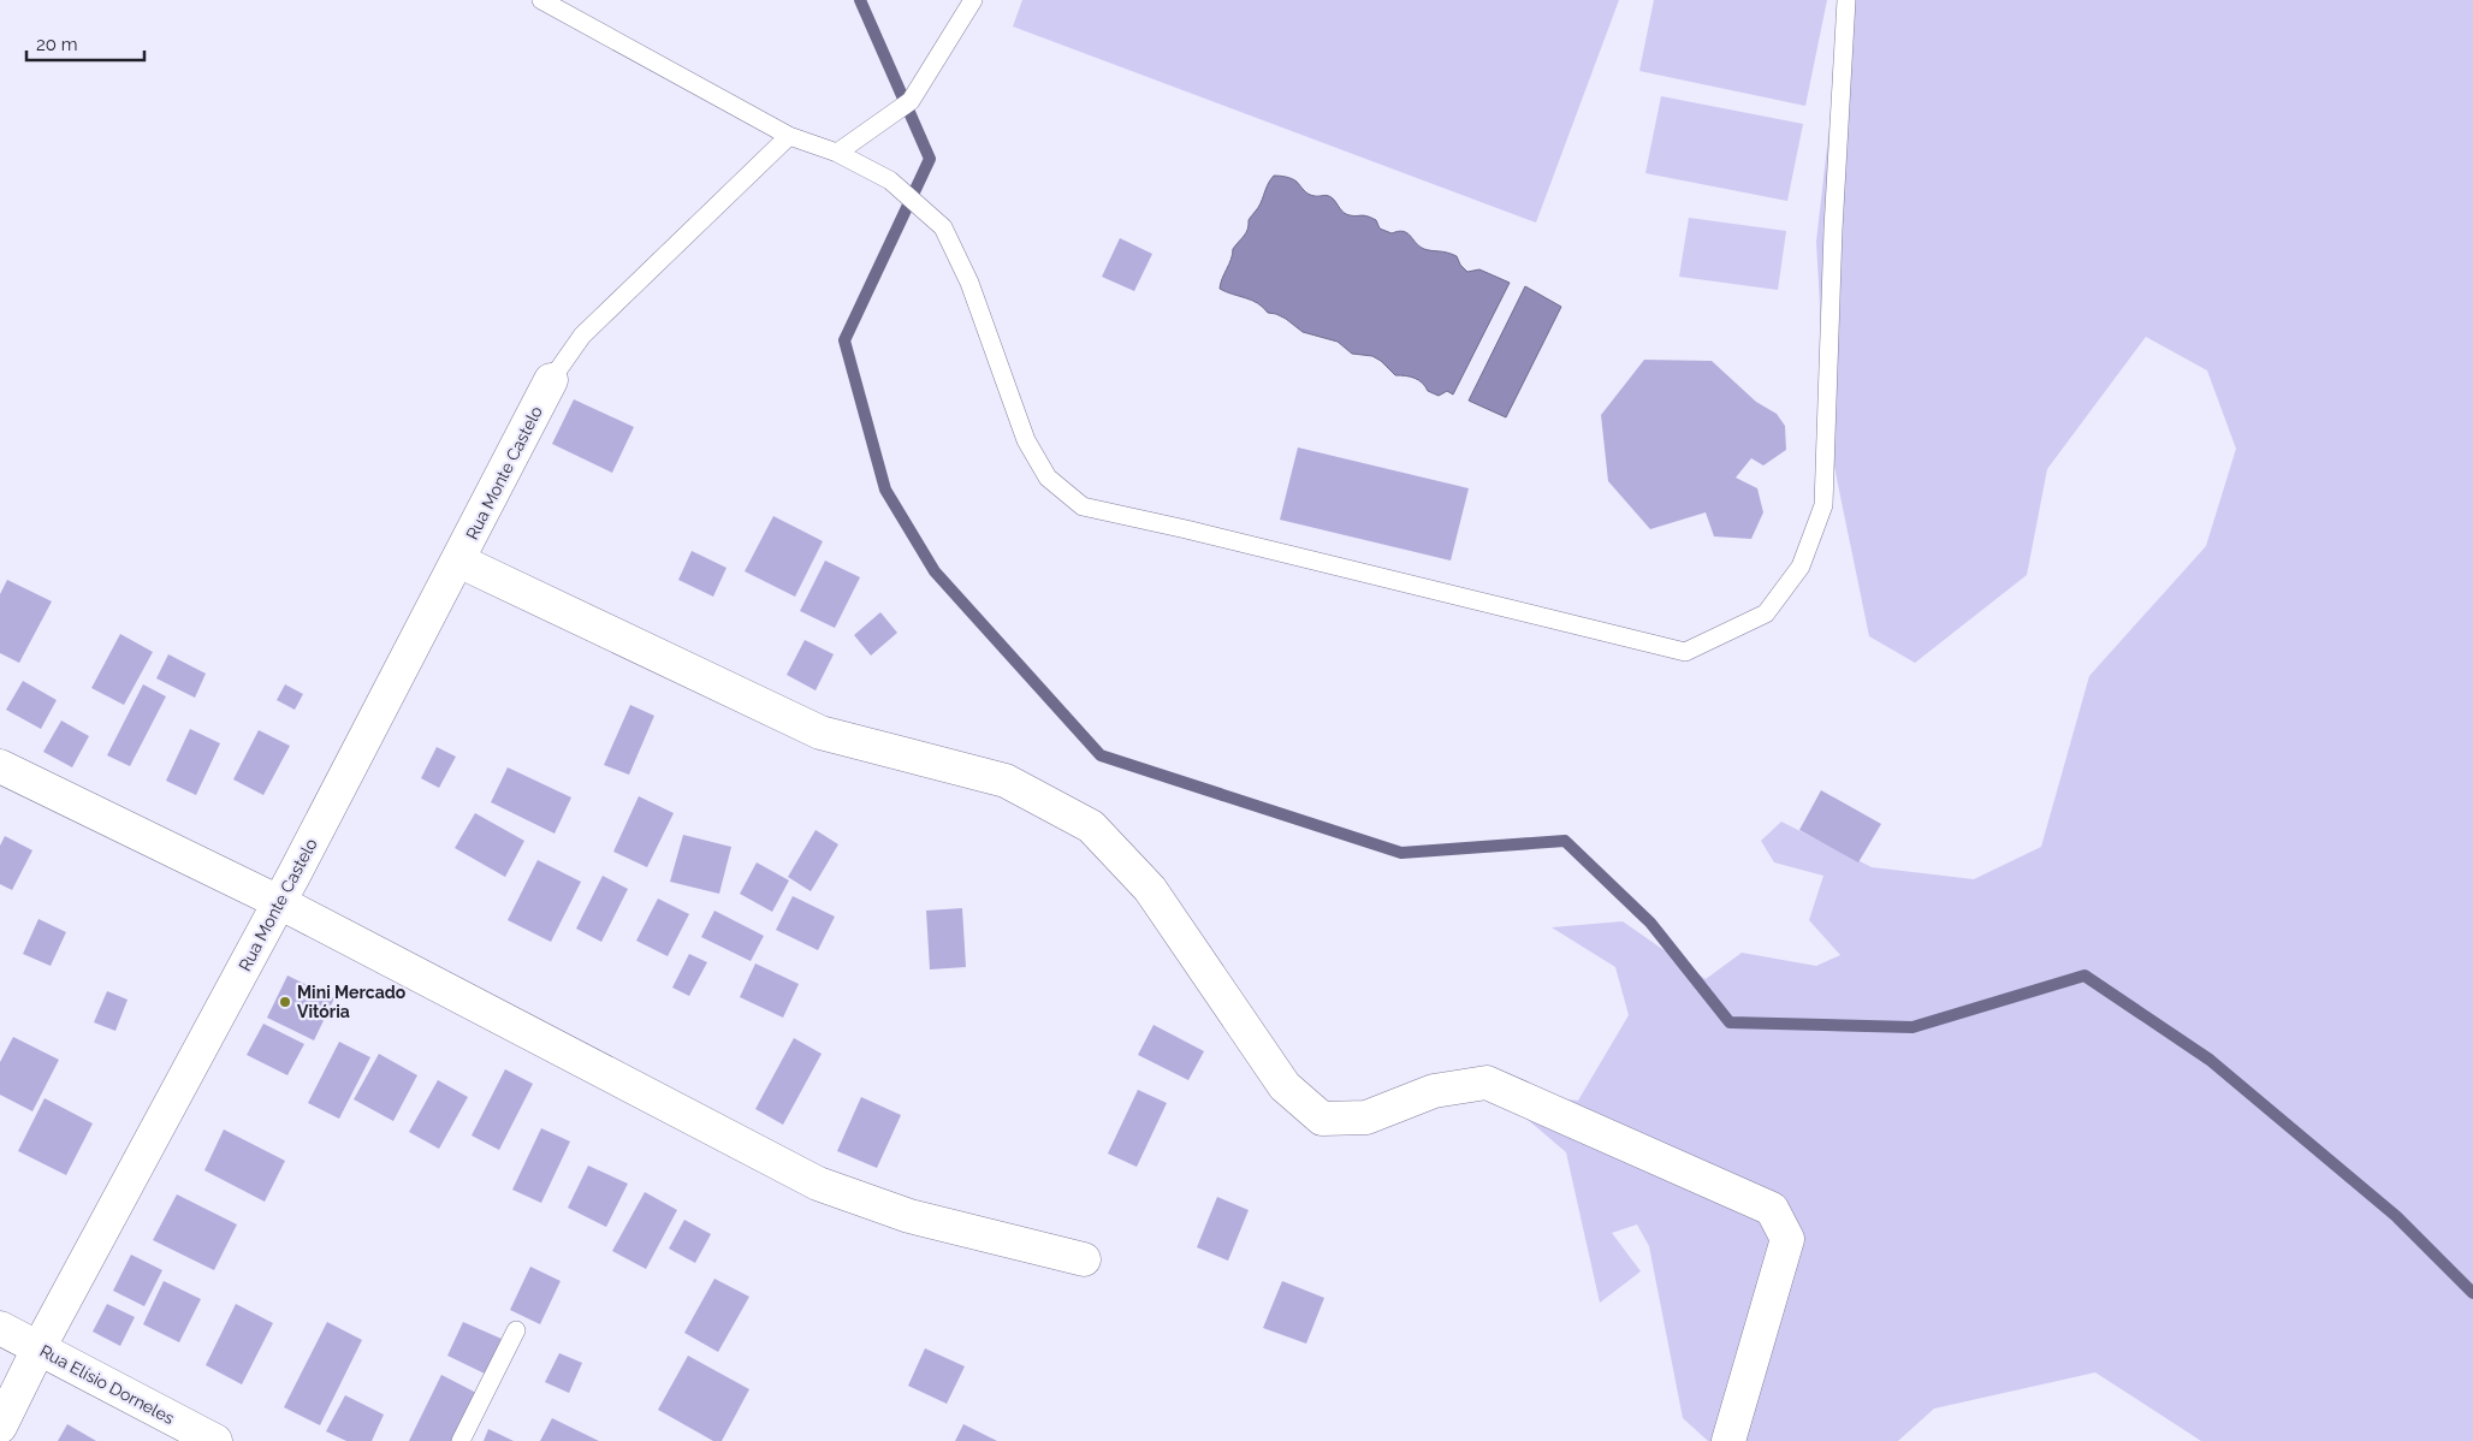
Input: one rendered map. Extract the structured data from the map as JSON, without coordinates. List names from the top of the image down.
{
  "streets": {
    "street": ["Rua Monte Castelo", "Rua Elísio Dorneles"]
  },
  "crossings": [
    ["Rua Monte Castelo", "Rua Elísio Dorneles"]
  ],
  "places": ["Mini Mercado Vitória"],
  "scale_bar": "20 m"
}
